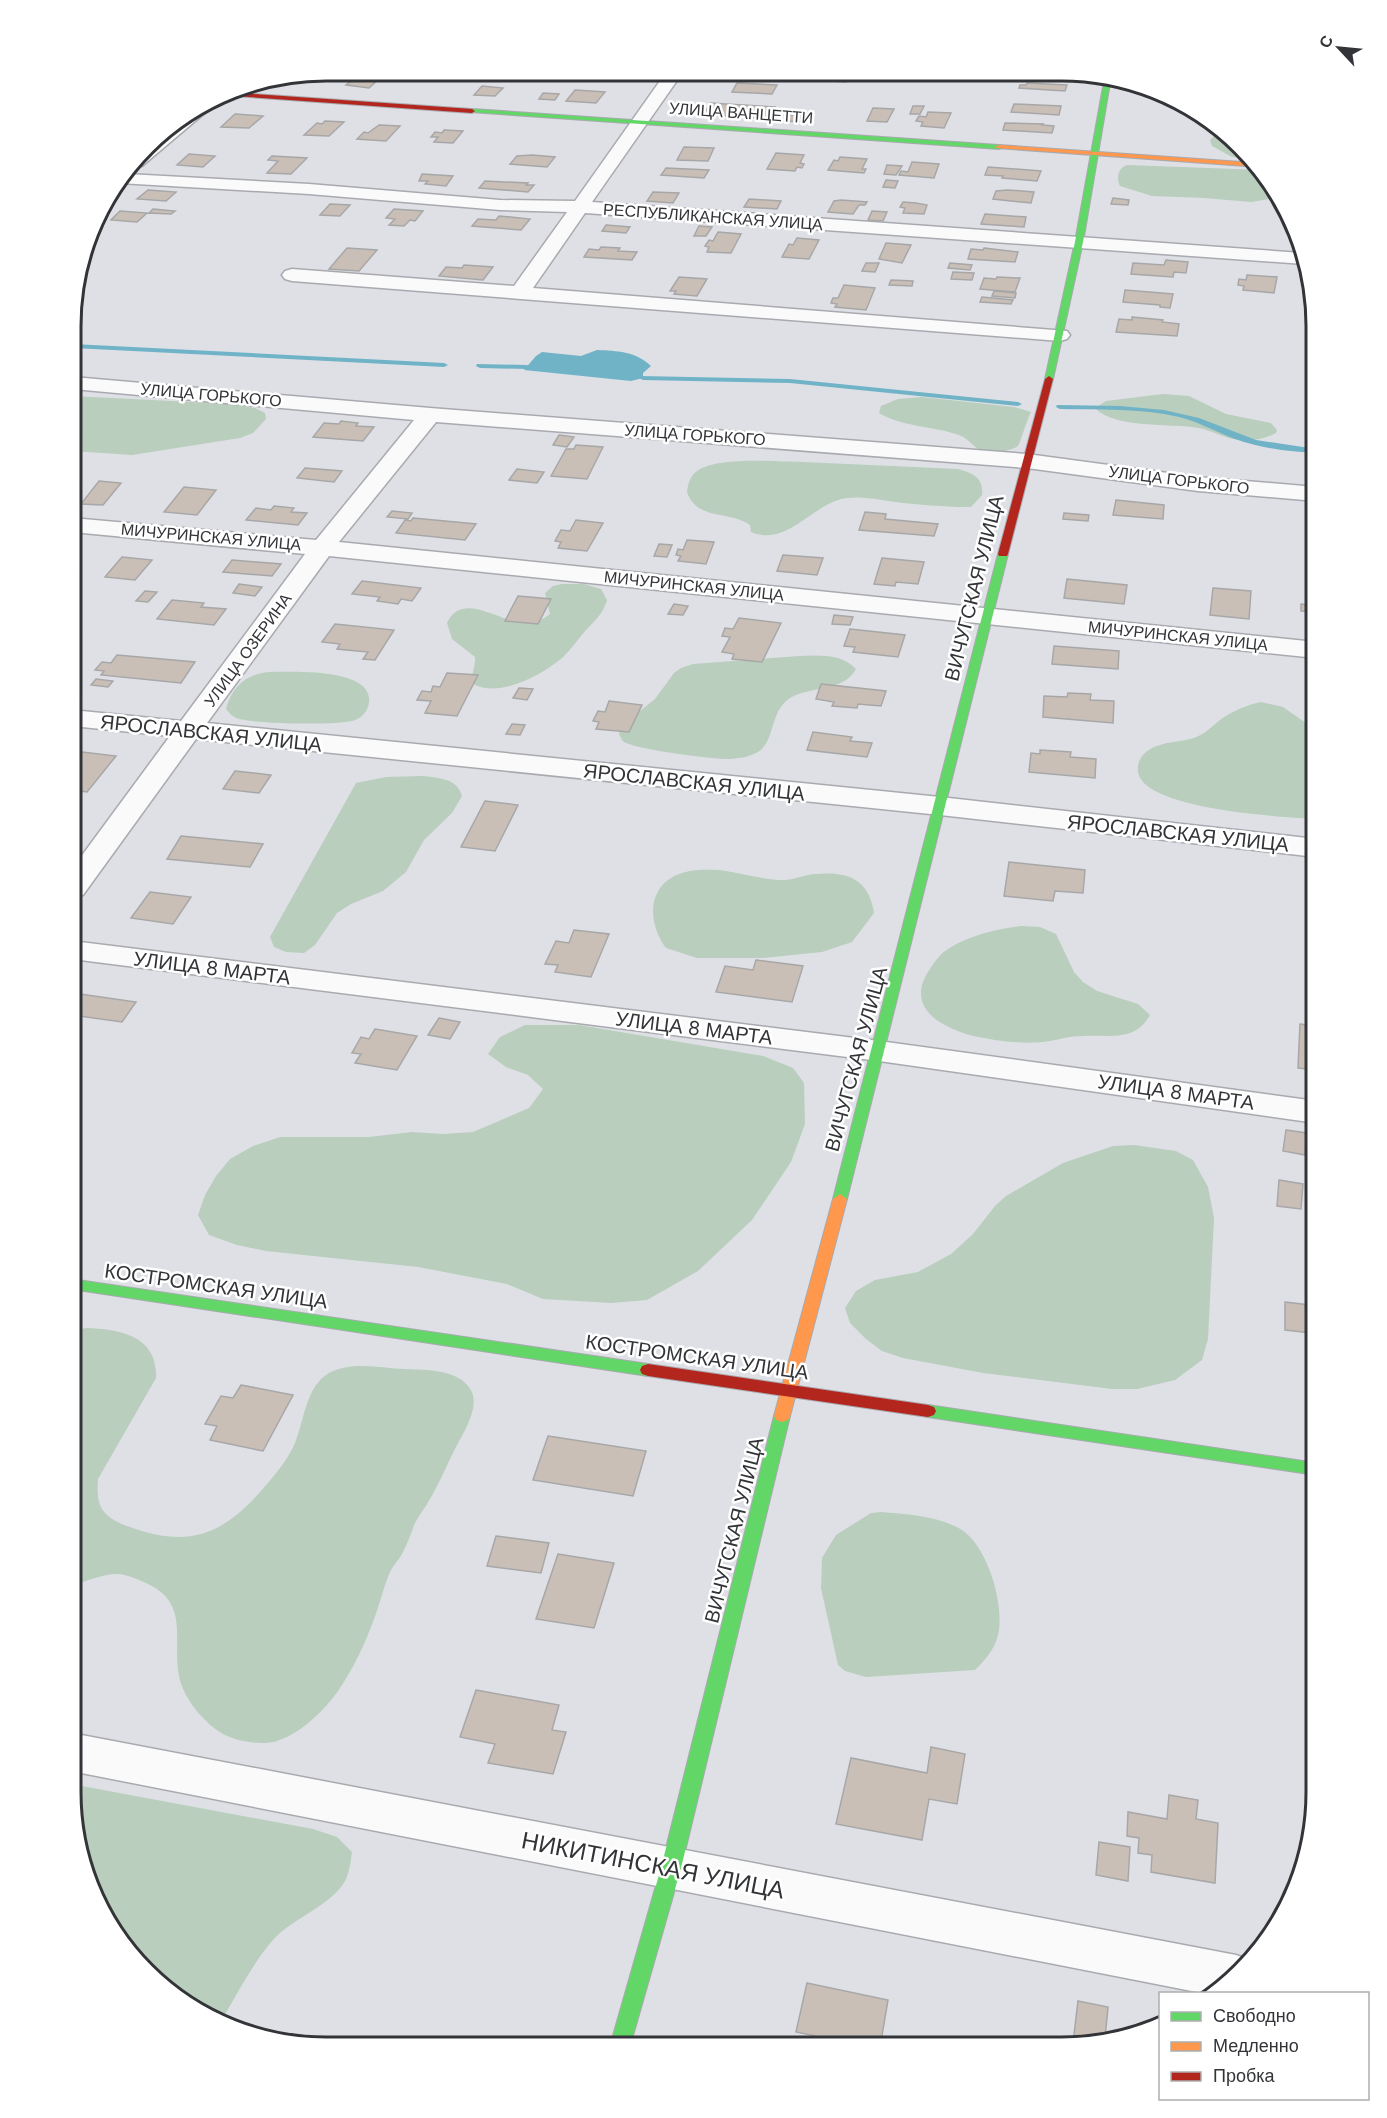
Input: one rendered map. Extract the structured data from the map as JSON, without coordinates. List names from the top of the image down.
{
  "streets": {
    "street": [
      "УЛИЦА ВАНЦЕТТИ",
      "РЕСПУБЛИКАНСКАЯ УЛИЦА",
      "УЛИЦА ГОРЬКОГО",
      "МИЧУРИНСКАЯ УЛИЦА",
      "ВИЧУГСКАЯ УЛИЦА",
      "УЛИЦА ОЗЕРИНА",
      "ЯРОСЛАВСКАЯ УЛИЦА",
      "УЛИЦА 8 МАРТА",
      "КОСТРОМСКАЯ УЛИЦА",
      "НИКИТИНСКАЯ УЛИЦА"
    ]
  },
  "crossings": [
    ["УЛИЦА ВАНЦЕТТИ", "ВИЧУГСКАЯ УЛИЦА"],
    ["РЕСПУБЛИКАНСКАЯ УЛИЦА", "ВИЧУГСКАЯ УЛИЦА"],
    ["УЛИЦА ГОРЬКОГО", "ВИЧУГСКАЯ УЛИЦА"],
    ["УЛИЦА ГОРЬКОГО", "УЛИЦА ОЗЕРИНА"],
    ["МИЧУРИНСКАЯ УЛИЦА", "ВИЧУГСКАЯ УЛИЦА"],
    ["МИЧУРИНСКАЯ УЛИЦА", "УЛИЦА ОЗЕРИНА"],
    ["ВИЧУГСКАЯ УЛИЦА", "ЯРОСЛАВСКАЯ УЛИЦА"],
    ["ВИЧУГСКАЯ УЛИЦА", "УЛИЦА 8 МАРТА"],
    ["ВИЧУГСКАЯ УЛИЦА", "КОСТРОМСКАЯ УЛИЦА"],
    ["ВИЧУГСКАЯ УЛИЦА", "НИКИТИНСКАЯ УЛИЦА"],
    ["УЛИЦА ОЗЕРИНА", "ЯРОСЛАВСКАЯ УЛИЦА"]
  ],
  "legend": ["Свободно", "Медленно", "Пробка"],
  "north": "top left"
}
